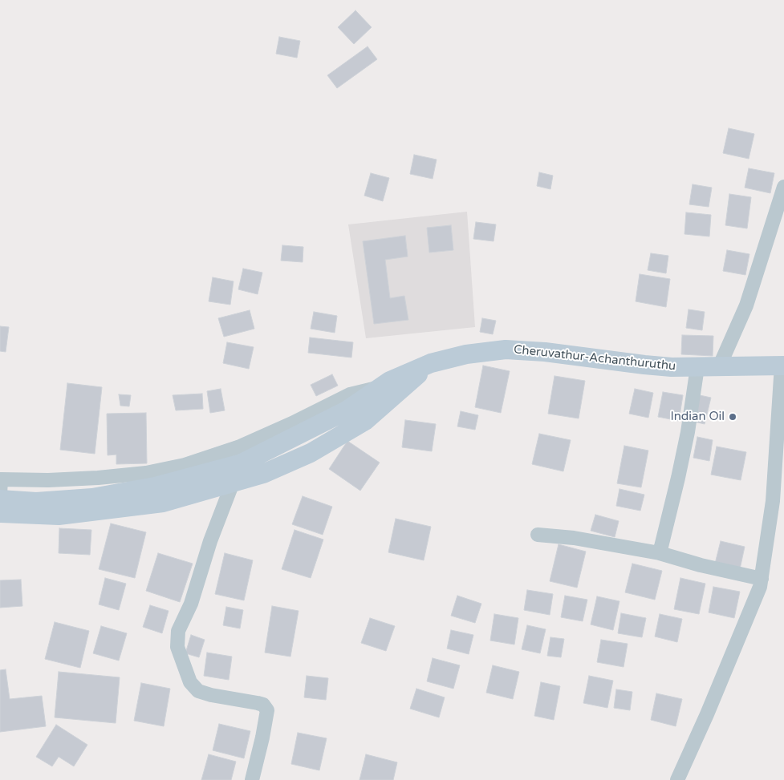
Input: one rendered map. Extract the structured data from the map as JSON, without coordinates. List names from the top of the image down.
{
  "streets": {
    "main road": ["Cheruvathur-Achanthuruthu"]
  },
  "places": ["Indian Oil"]
}
